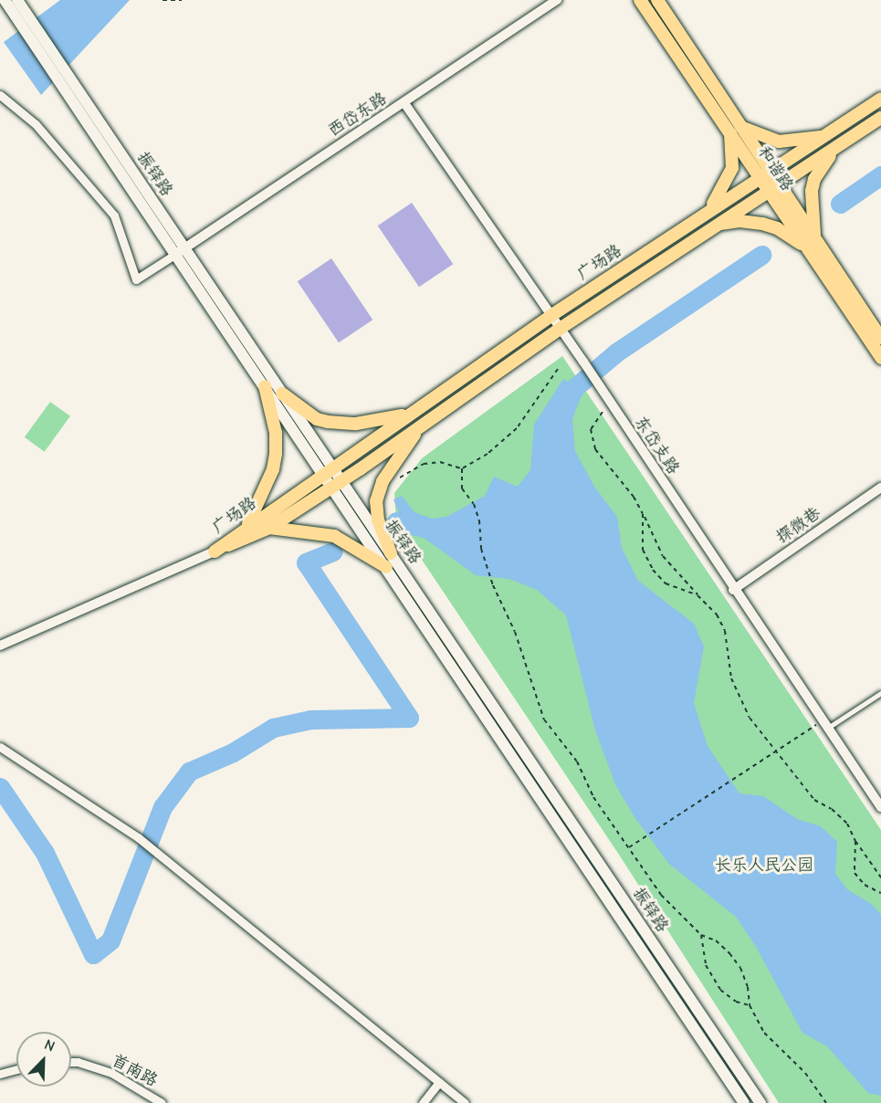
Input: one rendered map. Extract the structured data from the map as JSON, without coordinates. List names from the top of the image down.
{
  "streets": {
    "main road": ["和谐路", "振铎路", "广场路"],
    "street": [
      "西岱东路",
      "东岱支路",
      "探微巷",
      "首南路"
    ]
  },
  "crossings": [
    ["西岱东路", "振铎路"],
    ["西岱东路", "东岱支路"],
    ["和谐路", "广场路"],
    ["振铎路", "广场路"],
    ["广场路", "东岱支路"],
    ["东岱支路", "探微巷"]
  ],
  "parks": ["长乐人民公园"],
  "north": "top right"
}
